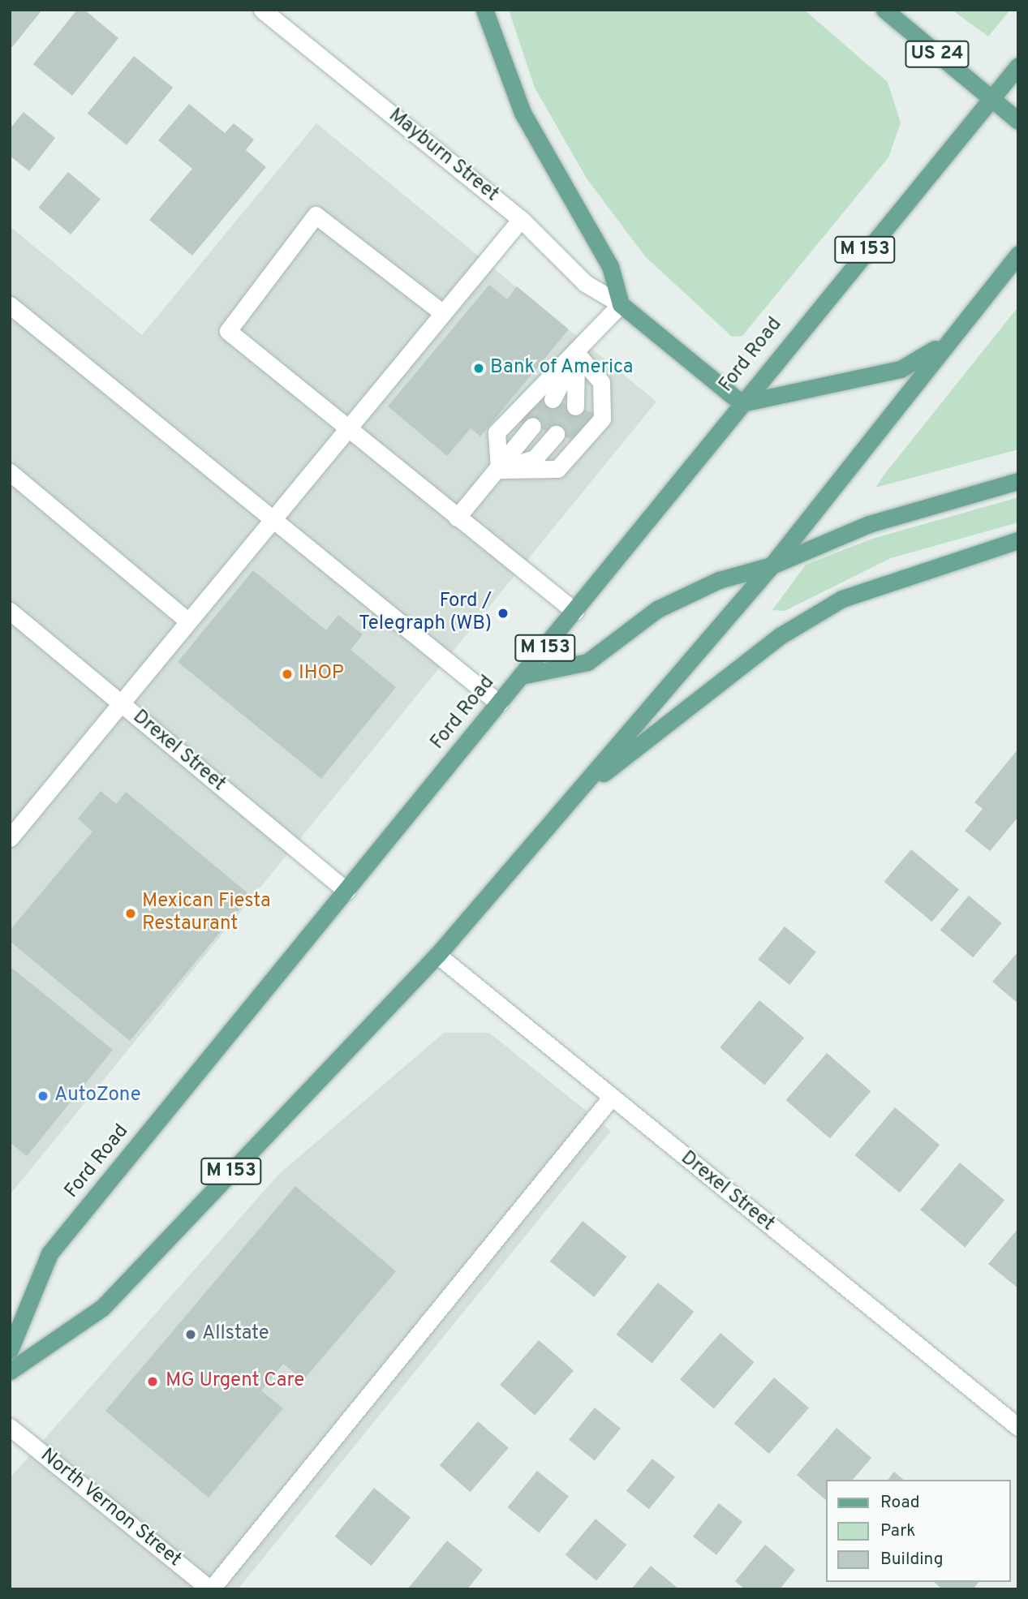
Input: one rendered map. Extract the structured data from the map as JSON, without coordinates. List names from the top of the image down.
{
  "streets": {
    "main road": ["US 24", "M 153", "Ford Road"],
    "street": ["Mayburn Street", "Drexel Street", "North Vernon Street"]
  },
  "crossings": [
    ["US 24", "Ford Road"],
    ["M 153", "Drexel Street"],
    ["Ford Road", "Drexel Street"]
  ],
  "places": [
    "Bank of America",
    "Ford / Telegraph (WB)",
    "IHOP",
    "Mexican Fiesta Restaurant",
    "AutoZone",
    "Allstate",
    "MG Urgent Care"
  ],
  "legend": ["Road", "Park", "Building"]
}
